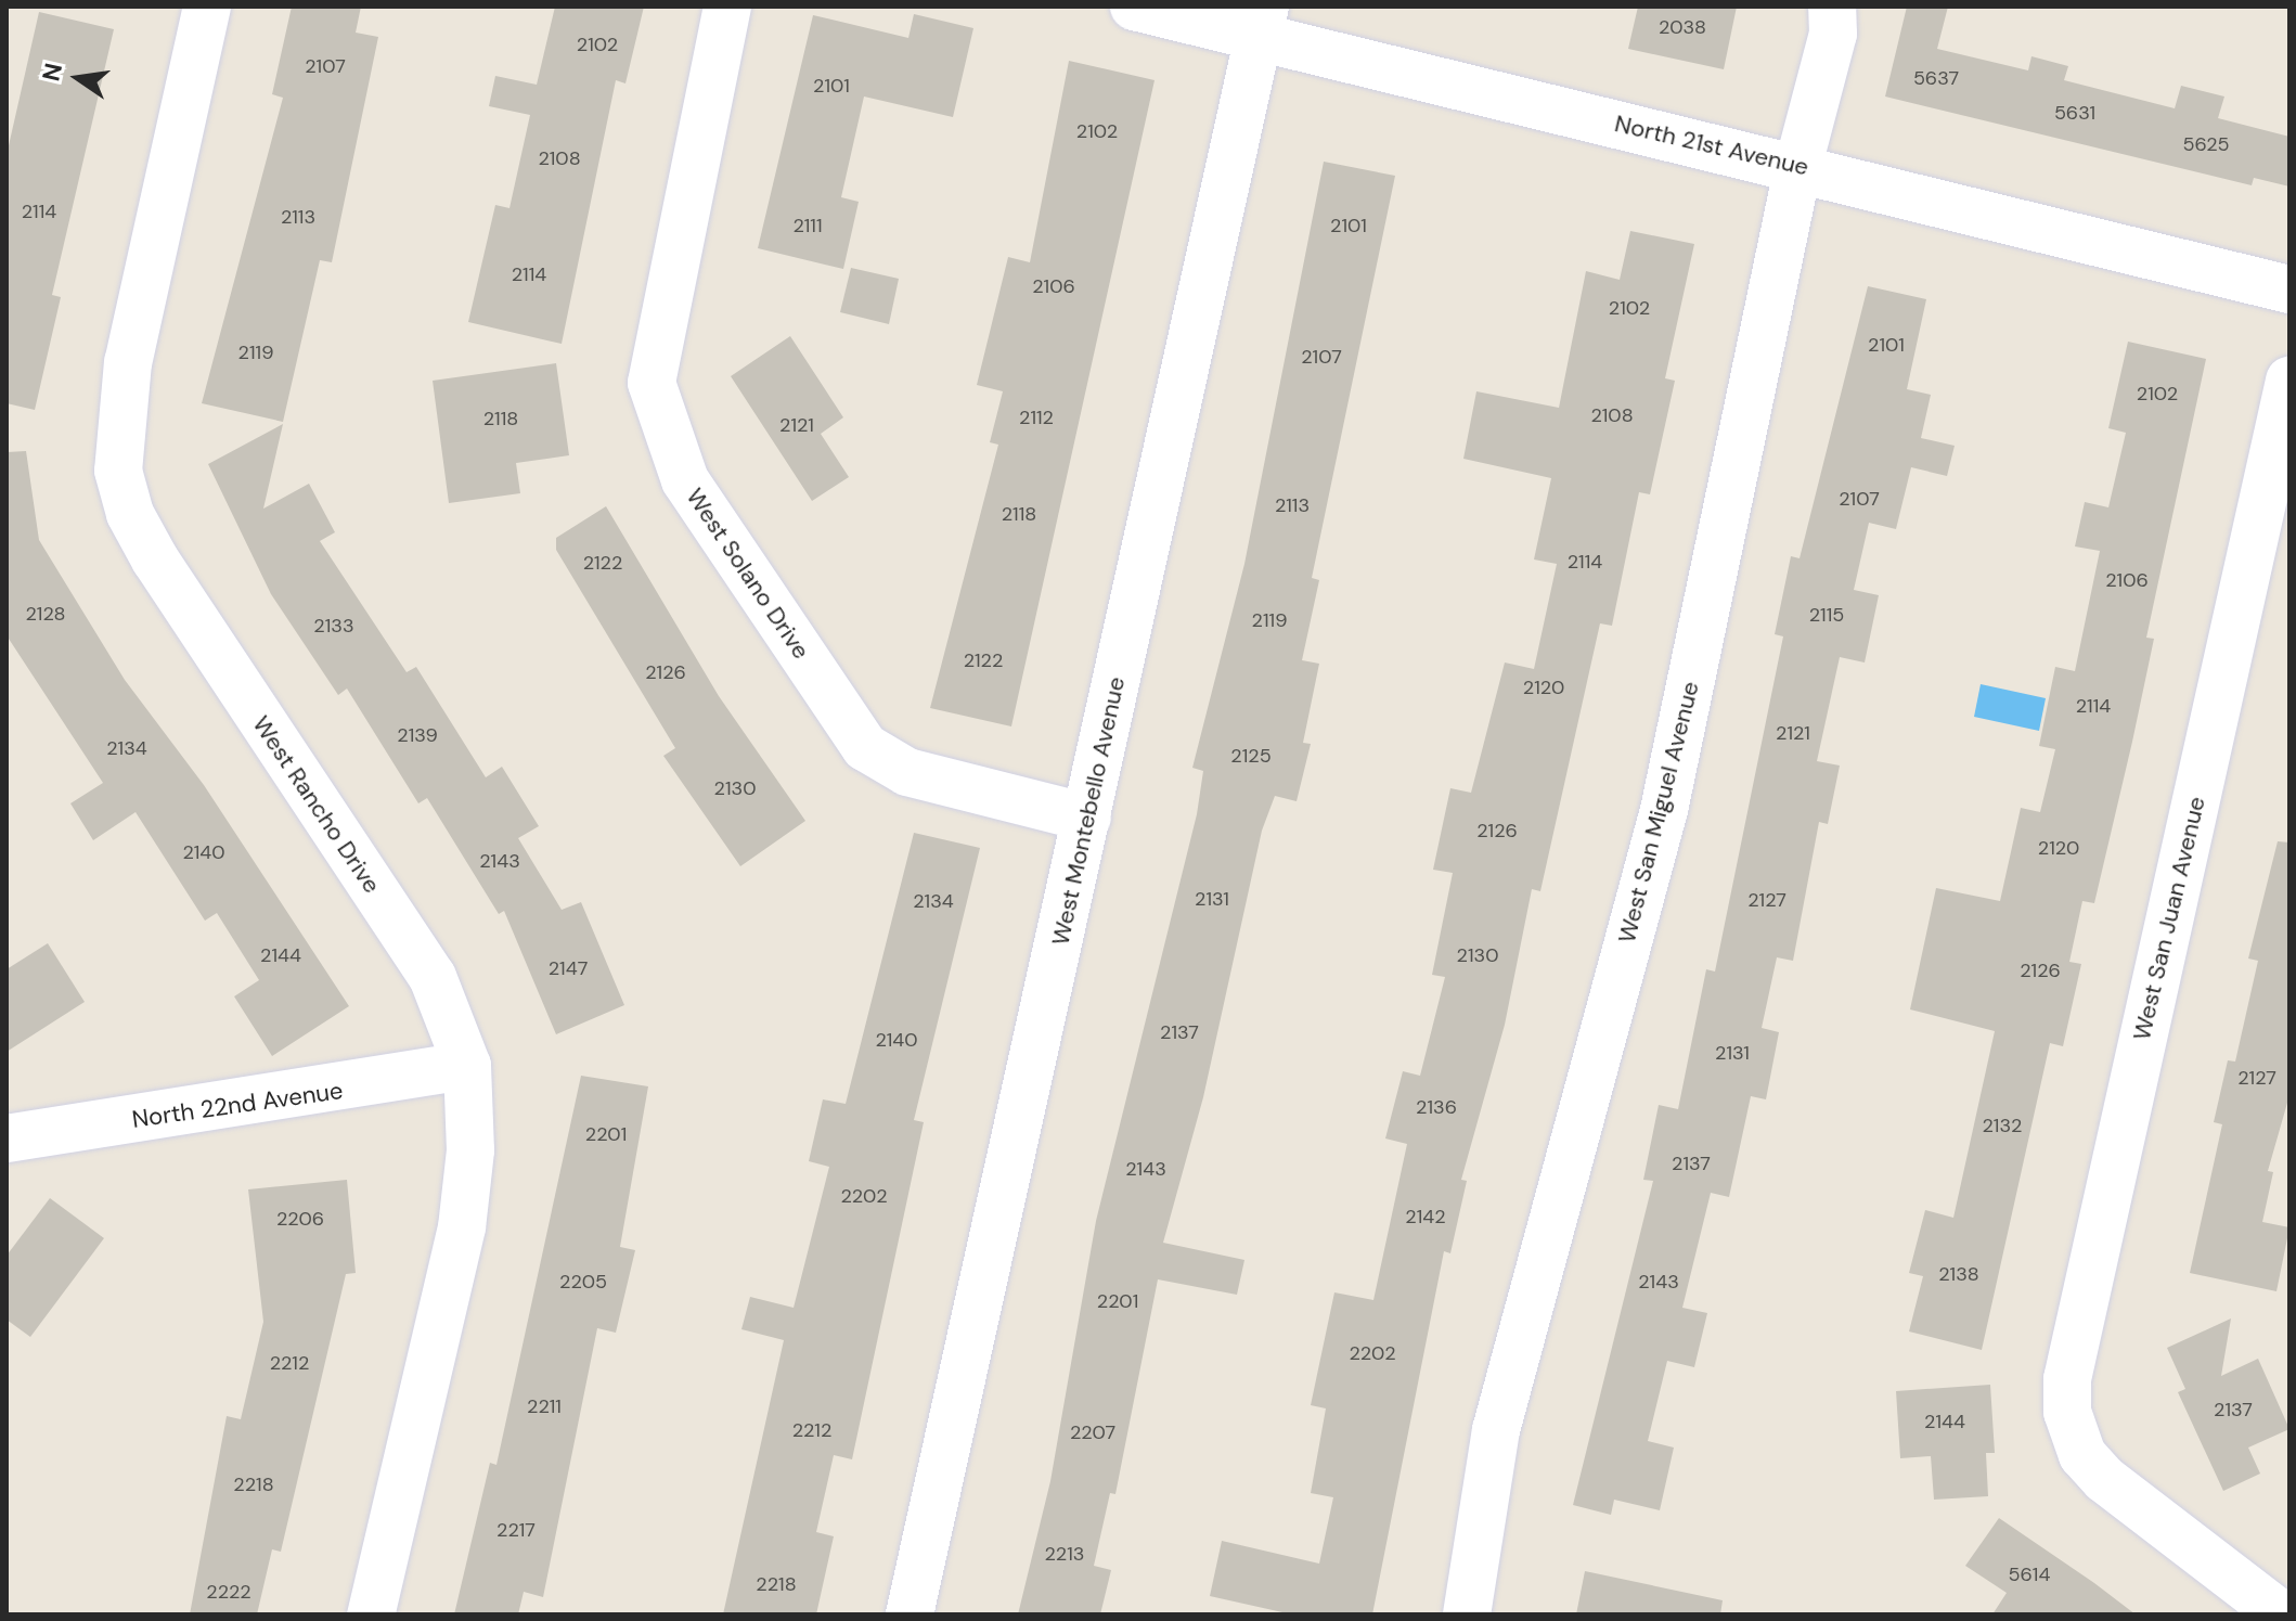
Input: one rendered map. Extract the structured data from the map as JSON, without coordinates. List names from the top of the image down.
{
  "streets": {
    "street": [
      "North 21st Avenue",
      "West Solano Drive",
      "West Rancho Drive",
      "West Montebello Avenue",
      "West San Miguel Avenue",
      "West San Juan Avenue",
      "North 22nd Avenue"
    ]
  },
  "crossings": [
    ["North 21st Avenue", "West Montebello Avenue"],
    ["North 21st Avenue", "West San Miguel Avenue"],
    ["West Solano Drive", "West Montebello Avenue"],
    ["West Rancho Drive", "North 22nd Avenue"]
  ],
  "house_numbers": [
    "2038",
    "2102",
    "2107",
    "5637",
    "2101",
    "5631",
    "2102",
    "5625",
    "2108",
    "2114",
    "2113",
    "2111",
    "2101",
    "2114",
    "2106",
    "2102",
    "2101",
    "2119",
    "2107",
    "2102",
    "2108",
    "2112",
    "2118",
    "2121",
    "2107",
    "2113",
    "2118",
    "2114",
    "2122",
    "2106",
    "2128",
    "2115",
    "2119",
    "2133",
    "2122",
    "2126",
    "2120",
    "2114",
    "2121",
    "2139",
    "2134",
    "2125",
    "2130",
    "2126",
    "2120",
    "2140",
    "2143",
    "2131",
    "2127",
    "2134",
    "2144",
    "2130",
    "2147",
    "2126",
    "2137",
    "2140",
    "2131",
    "2127",
    "2136",
    "2132",
    "2201",
    "2137",
    "2143",
    "2202",
    "2142",
    "2206",
    "2138",
    "2205",
    "2143",
    "2201",
    "2202",
    "2212",
    "2211",
    "2137",
    "2144",
    "2212",
    "2207",
    "2218",
    "2217",
    "2213",
    "5614",
    "2218",
    "2222"
  ],
  "north": "left"
}
